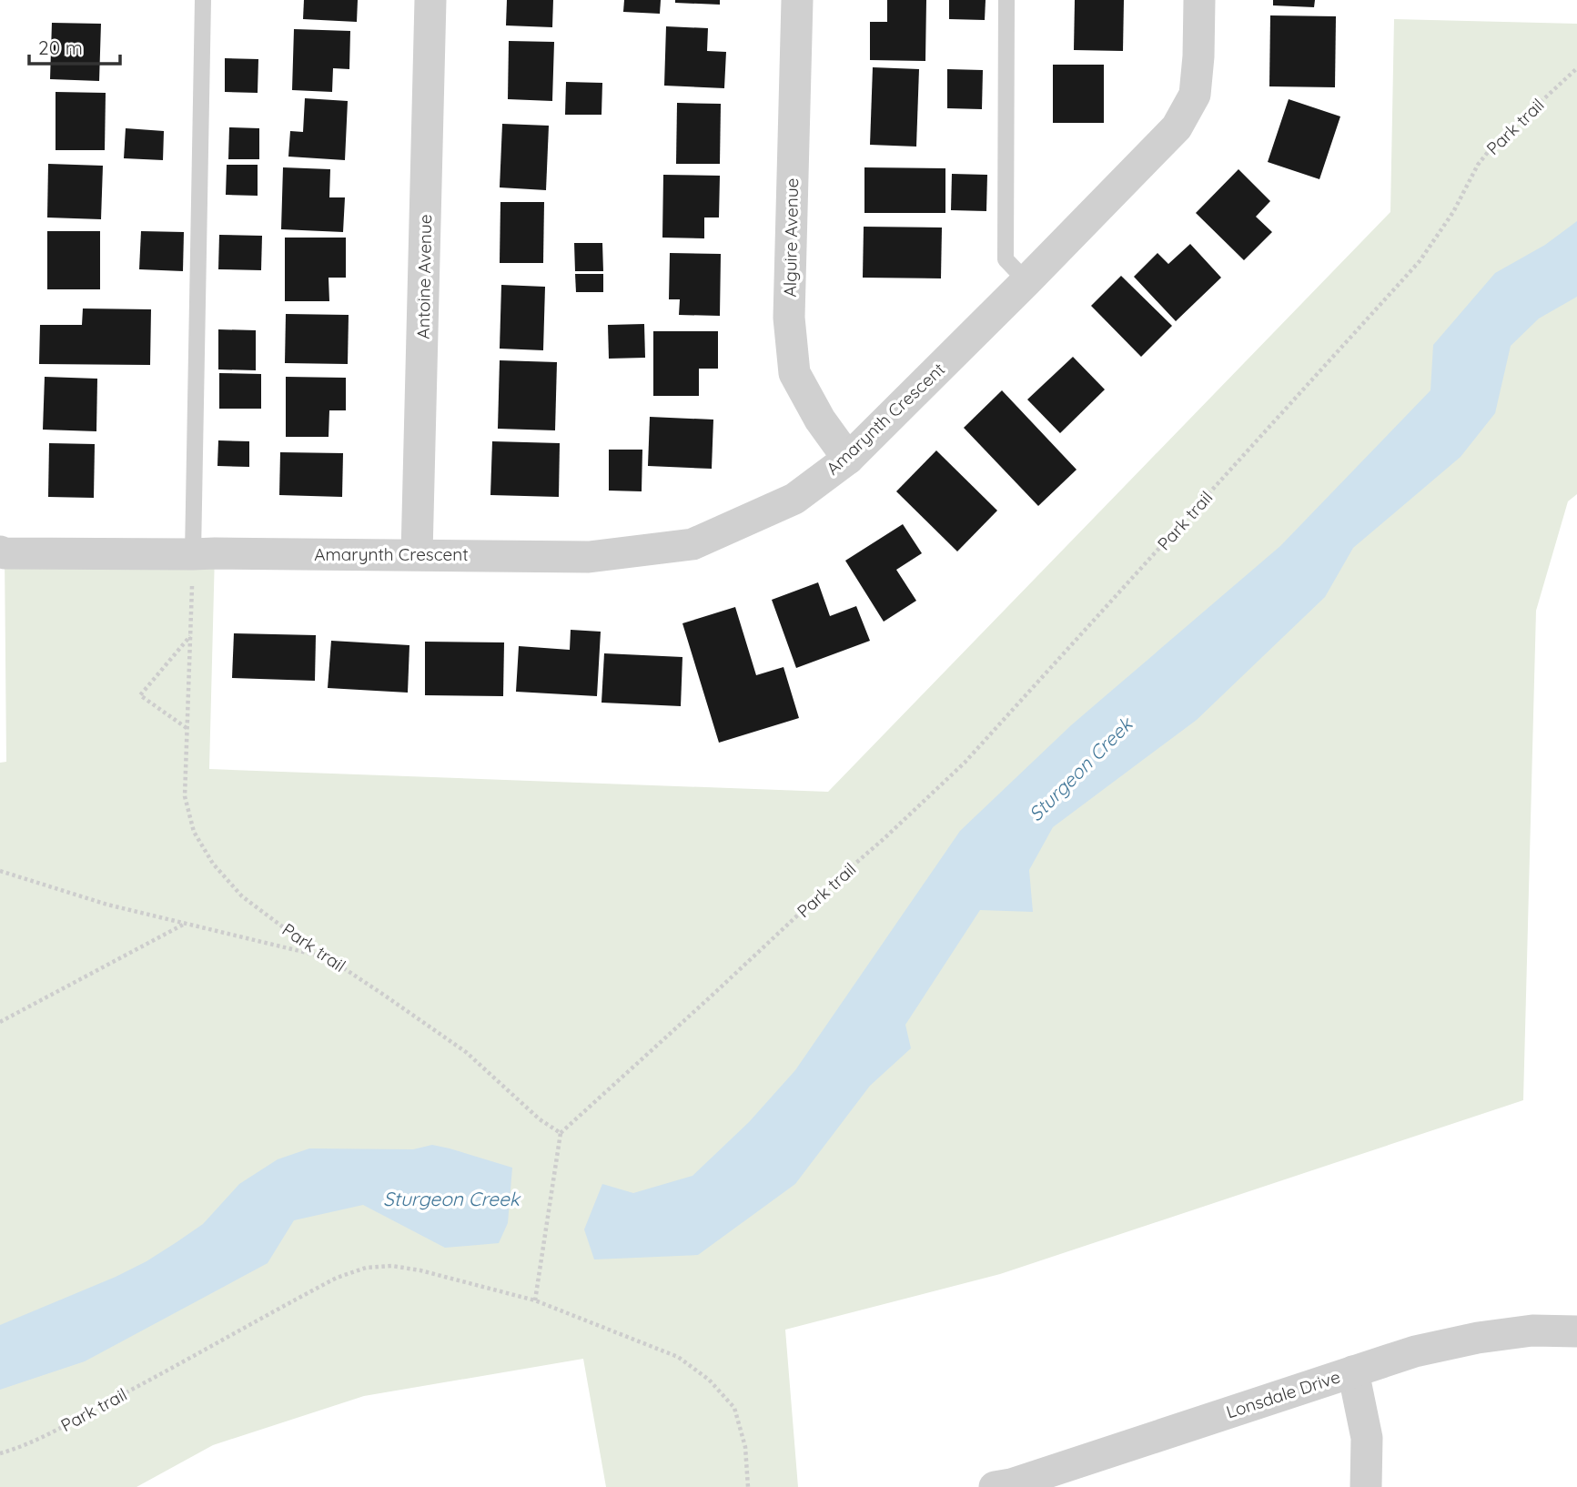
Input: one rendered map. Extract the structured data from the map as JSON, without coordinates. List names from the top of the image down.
{
  "streets": {
    "street": [
      "Alguire Avenue",
      "Antoine Avenue",
      "Amarynth Crescent",
      "Lonsdale Drive"
    ],
    "path": ["Park trail"]
  },
  "crossings": [
    ["Park trail", "Amarynth Crescent"],
    ["Alguire Avenue", "Amarynth Crescent"],
    ["Antoine Avenue", "Amarynth Crescent"]
  ],
  "water": ["Sturgeon Creek"],
  "scale_bar": "20 m"
}
